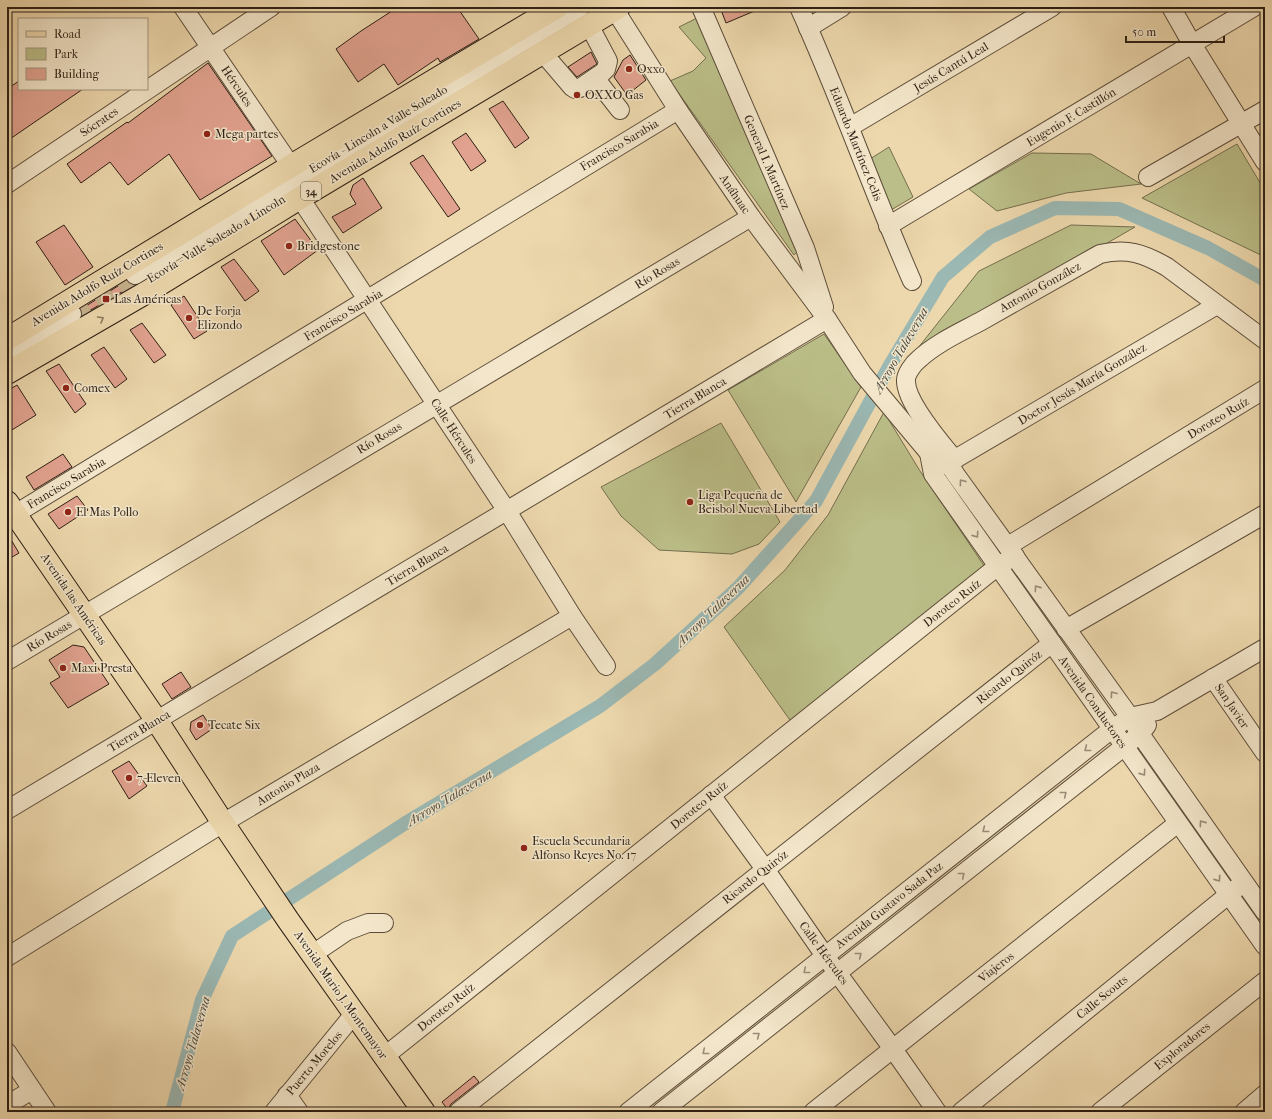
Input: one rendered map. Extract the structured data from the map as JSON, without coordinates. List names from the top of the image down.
{
  "streets": {
    "main road": [
      "Avenida Adolfo Ruíz Cortines",
      "34",
      "Avenida las Américas",
      "Avenida Mario J. Montemayor"
    ],
    "street": [
      "Jesús Cantú Leal",
      "Hércules",
      "Eugenio F. Castillón",
      "Sócrates",
      "Eduardo Martínez Celis",
      "Francisco Sarabia",
      "General I. Martínez",
      "Anáhuac",
      "Ecovía - Valle Soleado a Lincoln",
      "Río Rosas",
      "Antonio González",
      "Doctor Jesús María González",
      "Tierra Blanca",
      "Doroteo Ruíz",
      "Calle Hércules",
      "Ricardo Quiróz",
      "Avenida Conductores",
      "San Javier",
      "Antonio Plaza",
      "Avenida Gustavo Sada Paz",
      "Viajeros",
      "Calle Scouts",
      "Exploradores",
      "Puerto Morelos"
    ]
  },
  "crossings": [
    ["Jesús Cantú Leal", "Eduardo Martínez Celis"],
    ["Hércules", "Sócrates"],
    ["Hércules", "Avenida Adolfo Ruíz Cortines"],
    ["Eugenio F. Castillón", "Eduardo Martínez Celis"],
    ["Avenida Adolfo Ruíz Cortines", "Anáhuac"],
    ["Avenida Adolfo Ruíz Cortines", "Ecovía - Valle Soleado a Lincoln"],
    ["Avenida Adolfo Ruíz Cortines", "Calle Hércules"],
    ["Francisco Sarabia", "Anáhuac"],
    ["Francisco Sarabia", "Calle Hércules"],
    ["Francisco Sarabia", "Avenida las Américas"],
    ["General I. Martínez", "Anáhuac"],
    ["General I. Martínez", "Tierra Blanca"],
    ["Anáhuac", "Ecovía - Valle Soleado a Lincoln"],
    ["Anáhuac", "Río Rosas"],
    ["Anáhuac", "Tierra Blanca"],
    ["Anáhuac", "Avenida Conductores"],
    ["Río Rosas", "Calle Hércules"],
    ["Río Rosas", "Avenida las Américas"],
    ["Antonio González", "Doctor Jesús María González"],
    ["Antonio González", "Avenida Conductores"],
    ["Doctor Jesús María González", "Avenida Conductores"],
    ["Tierra Blanca", "Calle Hércules"],
    ["Tierra Blanca", "Avenida las Américas"],
    ["Doroteo Ruíz", "Calle Hércules"],
    ["Doroteo Ruíz", "Avenida Conductores"],
    ["Doroteo Ruíz", "Avenida Mario J. Montemayor"],
    ["Calle Hércules", "Ricardo Quiróz"],
    ["Calle Hércules", "Antonio Plaza"],
    ["Calle Hércules", "Avenida Gustavo Sada Paz"],
    ["Calle Hércules", "Viajeros"],
    ["Avenida las Américas", "Antonio Plaza"],
    ["Avenida las Américas", "Avenida Mario J. Montemayor"],
    ["Ricardo Quiróz", "Avenida Conductores"],
    ["Avenida Conductores", "Avenida Gustavo Sada Paz"],
    ["Avenida Conductores", "Viajeros"],
    ["Avenida Conductores", "Calle Scouts"],
    ["San Javier", "Avenida Gustavo Sada Paz"],
    ["Avenida Mario J. Montemayor", "Puerto Morelos"]
  ],
  "water": ["Arroyo Talaverna"],
  "places": {
    "other": [
      "Oxxo",
      "OXXO Gas",
      "Mega partes",
      "Bridgestone",
      "De Forja Elizondo",
      "Comex",
      "Liga Pequeña de Beisbol Nueva Libertad",
      "El Mas Pollo",
      "Maxi Presta",
      "Tecate Six",
      "7-Eleven",
      "Escuela Secundaria Alfonso Reyes No. 17"
    ],
    "transit": ["Las Américas"]
  },
  "legend": ["Road", "Park", "Building"],
  "scale_bar": "50 m"
}
